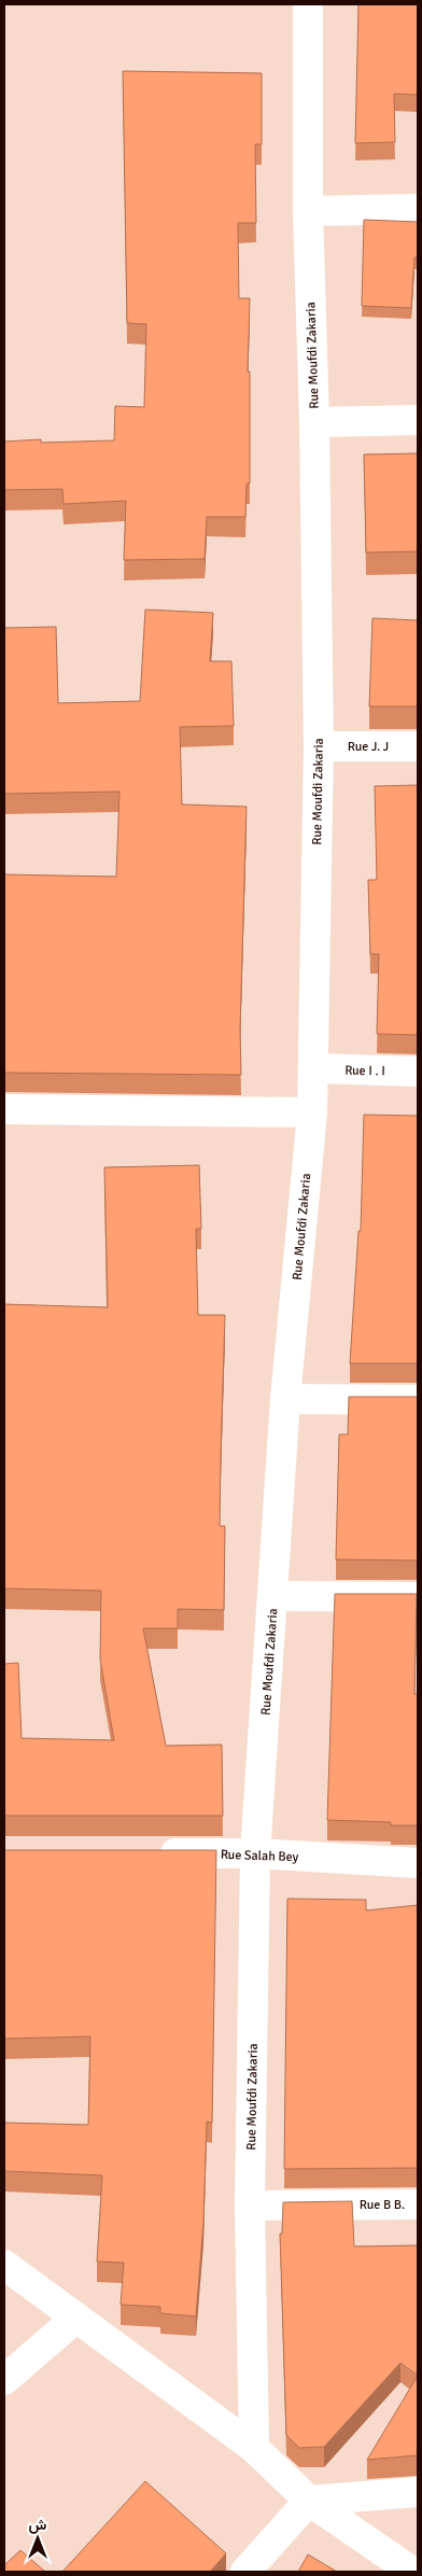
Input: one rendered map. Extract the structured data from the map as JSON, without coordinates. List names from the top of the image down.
{
  "streets": {
    "street": [
      "Rue Moufdi Zakaria",
      "Rue J. J",
      "Rue I . I",
      "Rue Salah Bey",
      "Rue B B."
    ]
  },
  "crossings": [
    ["Rue Moufdi Zakaria", "Rue J. J"],
    ["Rue Moufdi Zakaria", "Rue I . I"],
    ["Rue Moufdi Zakaria", "Rue Salah Bey"],
    ["Rue Moufdi Zakaria", "Rue B B."]
  ],
  "north": "top"
}
